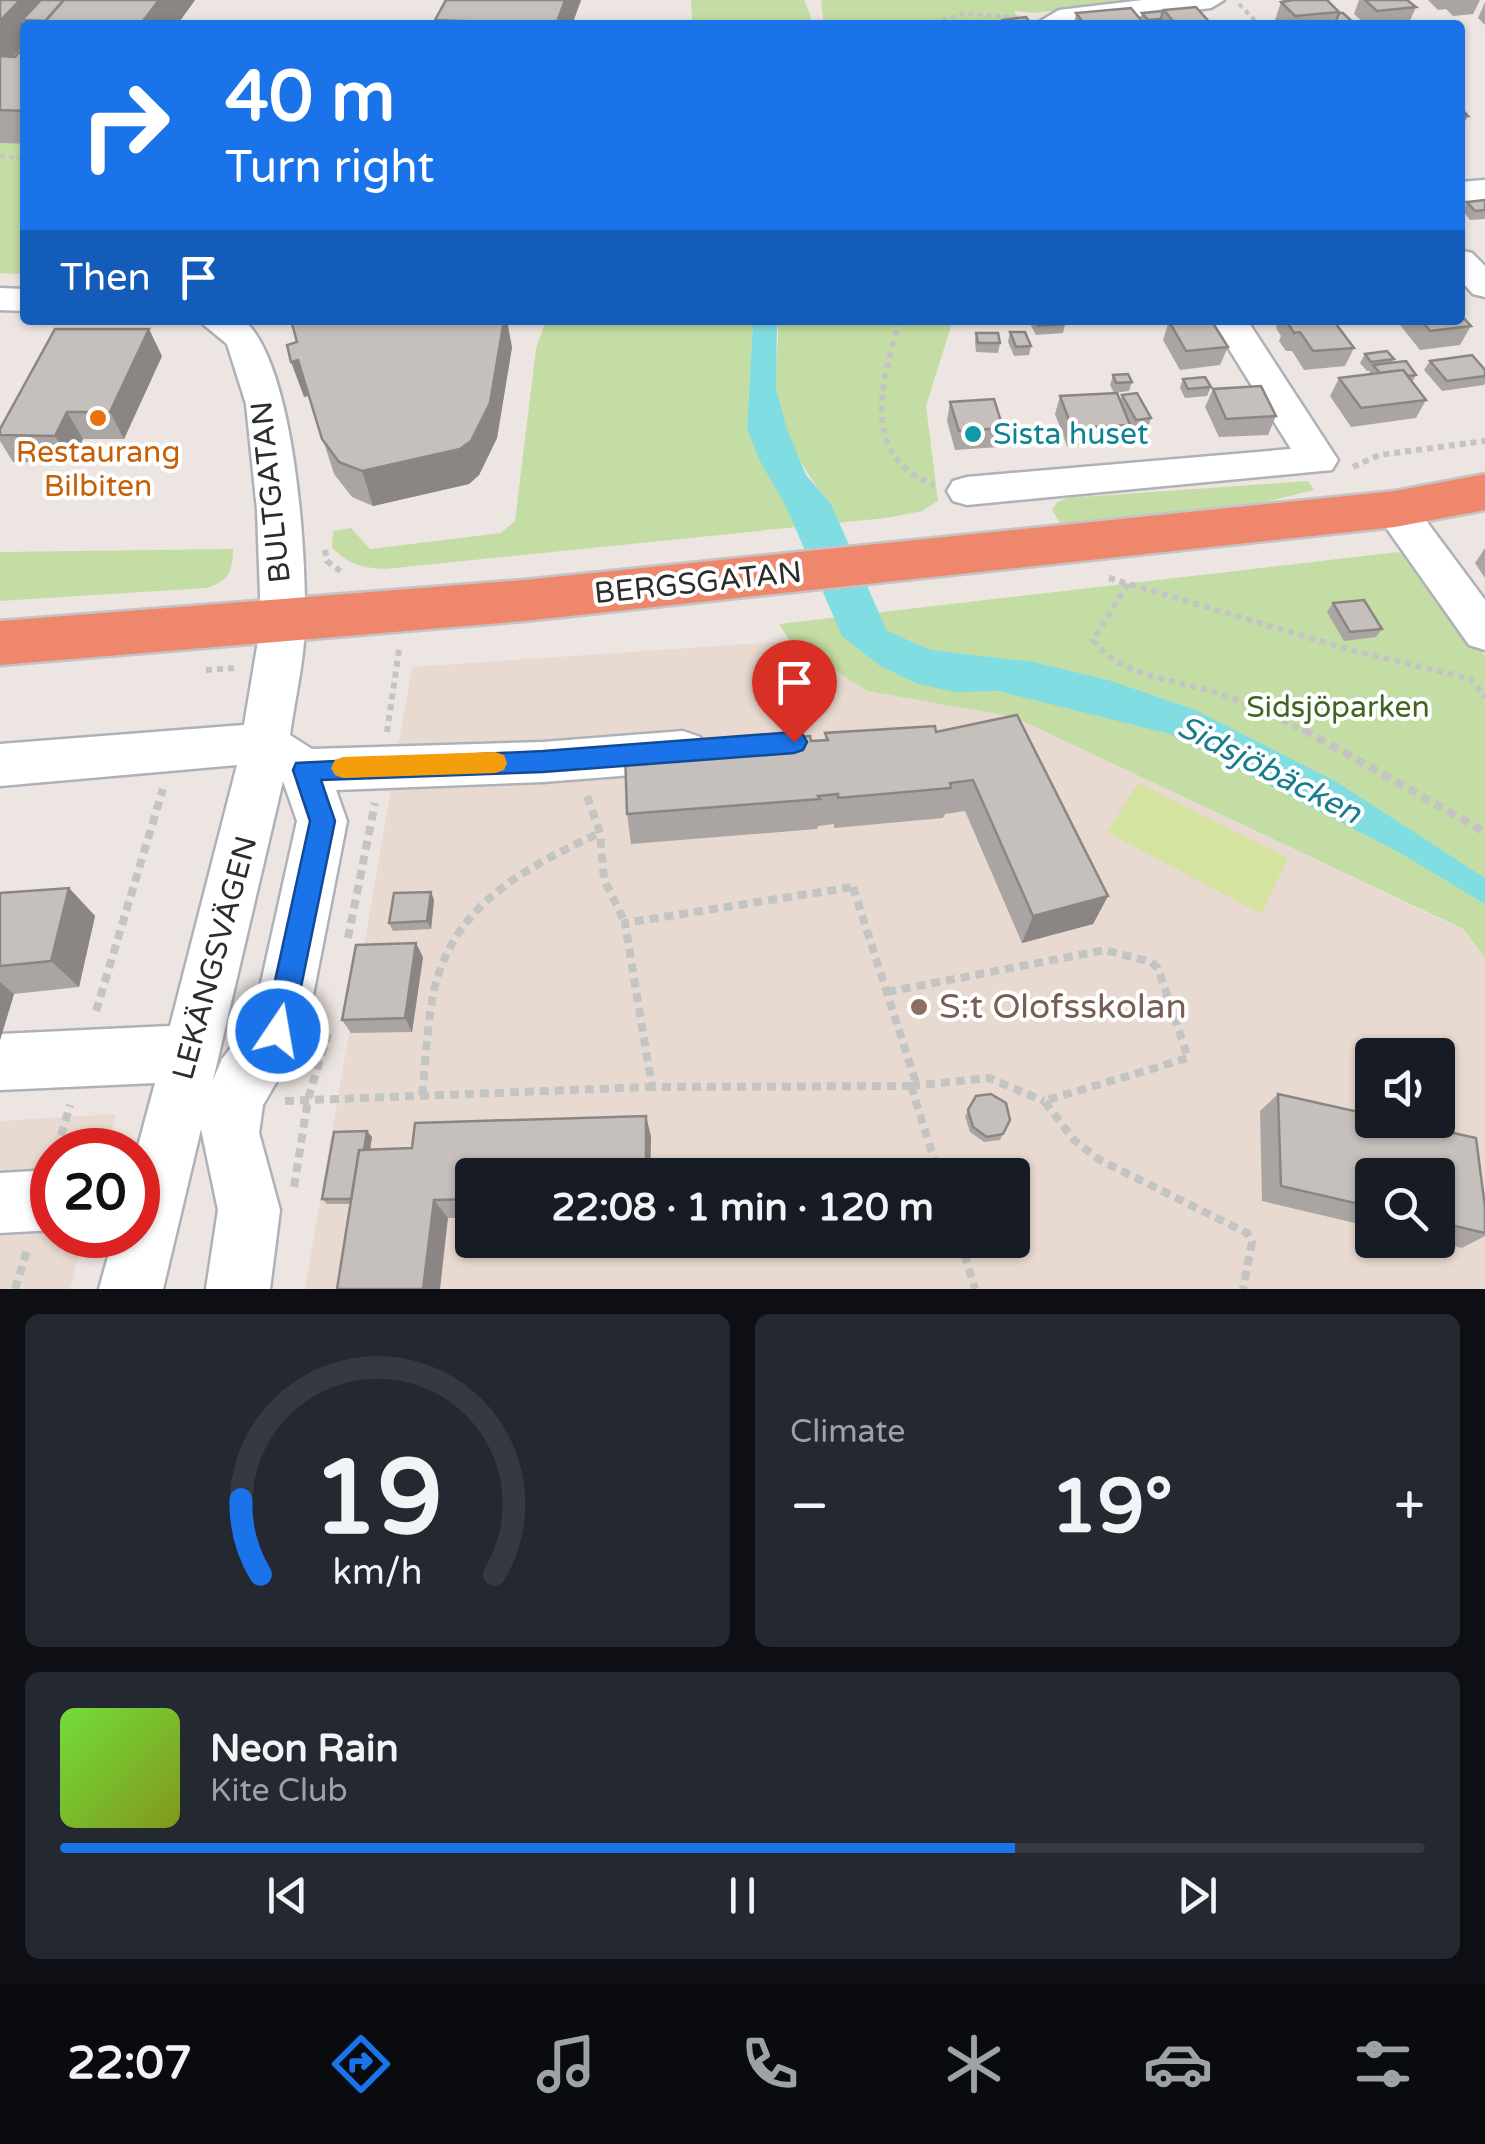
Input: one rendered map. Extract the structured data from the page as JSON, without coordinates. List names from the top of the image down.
{
  "streets": {
    "highway": ["BERGSGATAN"],
    "street": ["BULTGATAN", "LEKÄNGSVÄGEN"]
  },
  "crossings": [
    ["BULTGATAN", "BERGSGATAN"],
    ["BULTGATAN", "LEKÄNGSVÄGEN"],
    ["BERGSGATAN", "LEKÄNGSVÄGEN"]
  ],
  "water": ["Sidsjöbäcken"],
  "parks": ["Sidsjöparken"],
  "places": ["Restaurang Bilbiten", "Sista huset", "S:t Olofsskolan"],
  "page": {
    "turn": ["40 m", "Turn right"],
    "then": "Then",
    "limit": "20",
    "trip": "22:08 · 1 min · 120 m",
    "tile": "Climate",
    "heat": ["−", "19°", "+"],
    "song": ["Neon Rain", "Kite Club"],
    "tabs": "22:07",
    "gauge": ["19", "km/h"]
  }
}
